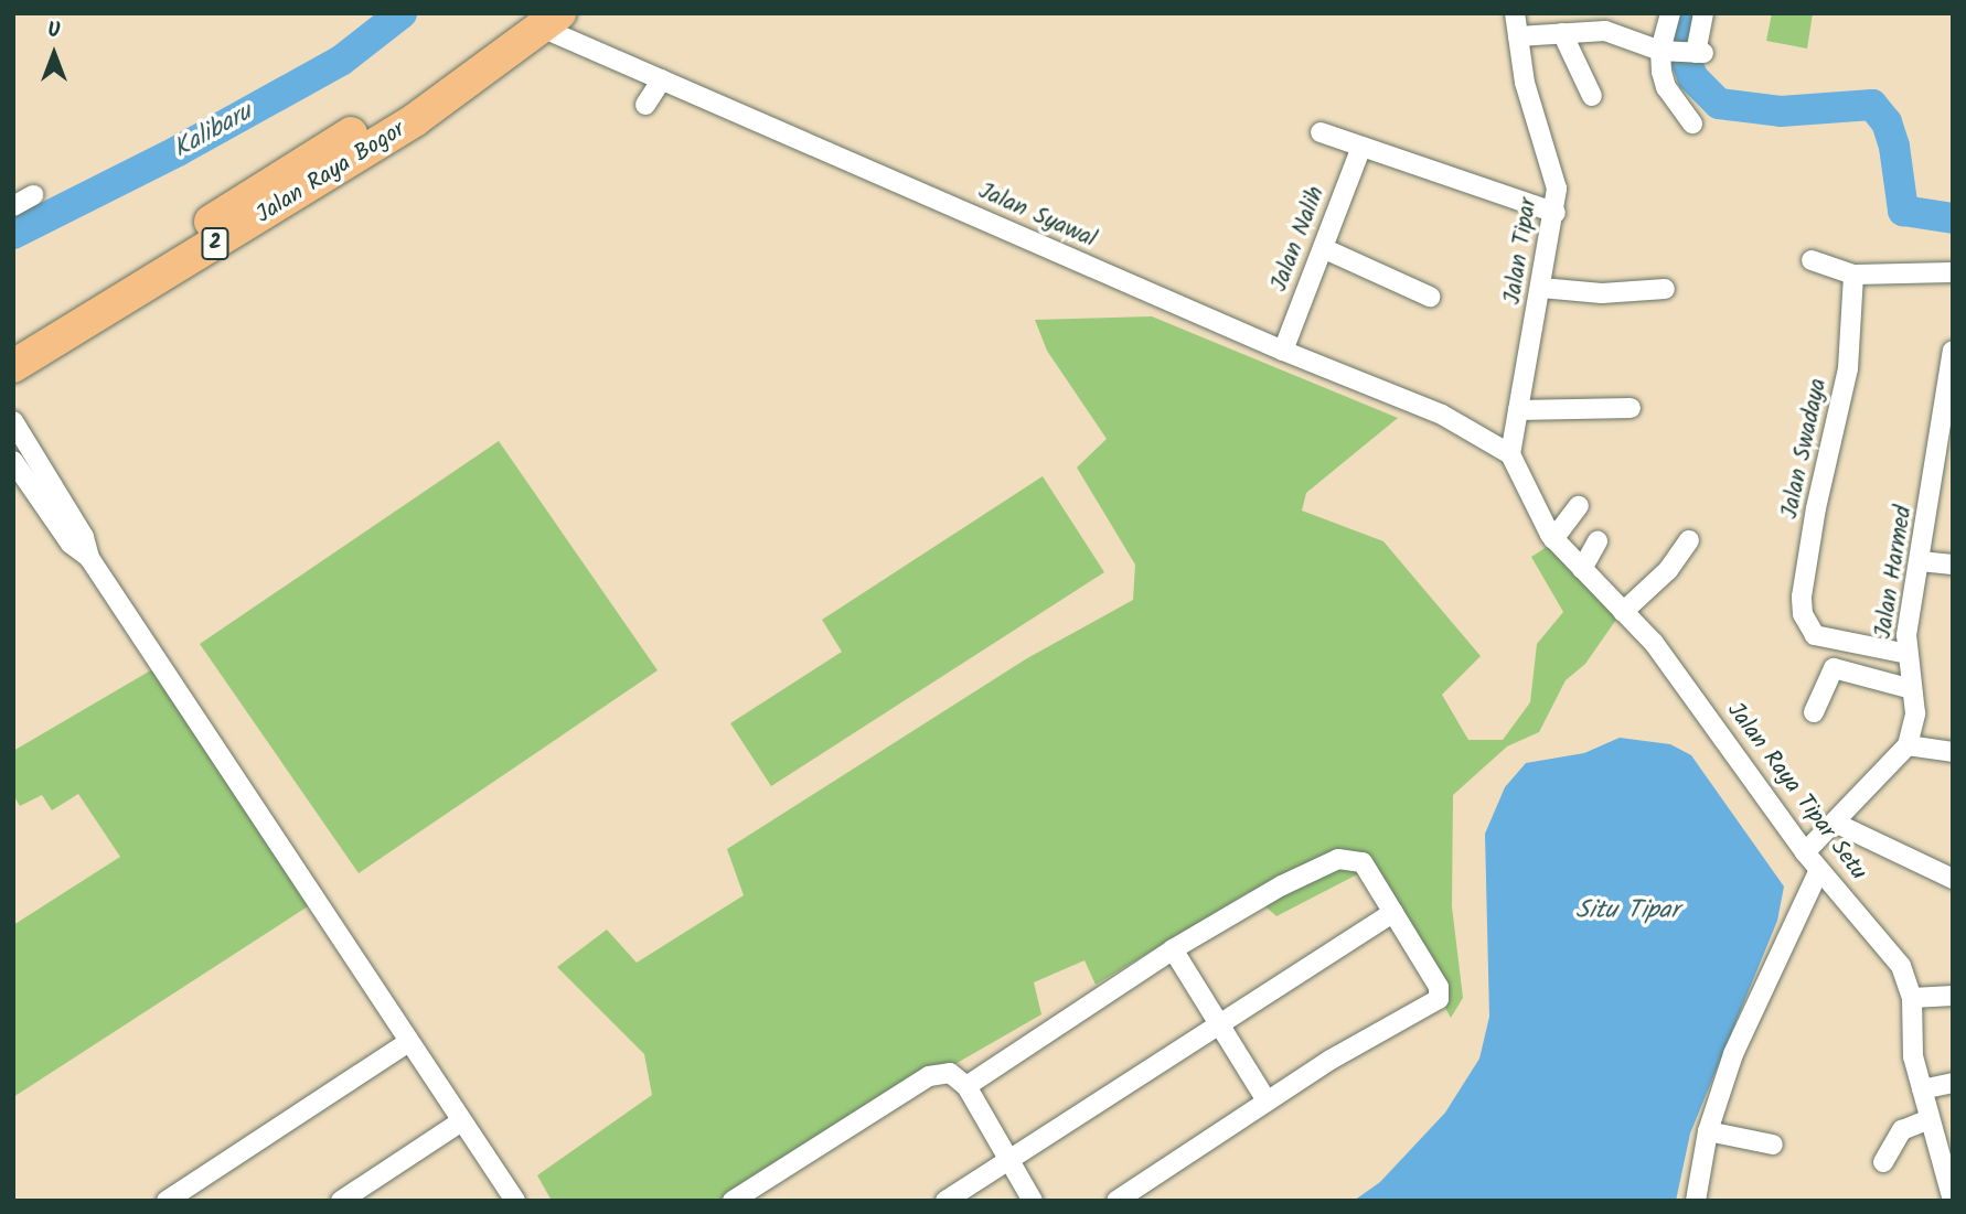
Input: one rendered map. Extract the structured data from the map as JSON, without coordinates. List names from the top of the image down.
{
  "streets": {
    "highway": ["Jalan Raya Bogor", "2"],
    "street": [
      "Jalan Syawal",
      "Jalan Nalih",
      "Jalan Tipar",
      "Jalan Swadaya",
      "Jalan Harmed",
      "Jalan Raya Tipar Setu"
    ]
  },
  "crossings": [
    ["Jalan Raya Bogor", "Jalan Syawal"],
    ["Jalan Syawal", "Jalan Nalih"],
    ["Jalan Syawal", "Jalan Tipar"],
    ["Jalan Syawal", "Jalan Raya Tipar Setu"],
    ["Jalan Tipar", "Jalan Raya Tipar Setu"],
    ["Jalan Swadaya", "Jalan Harmed"]
  ],
  "water": ["Kalibaru", "Situ Tipar"],
  "north": "top"
}
